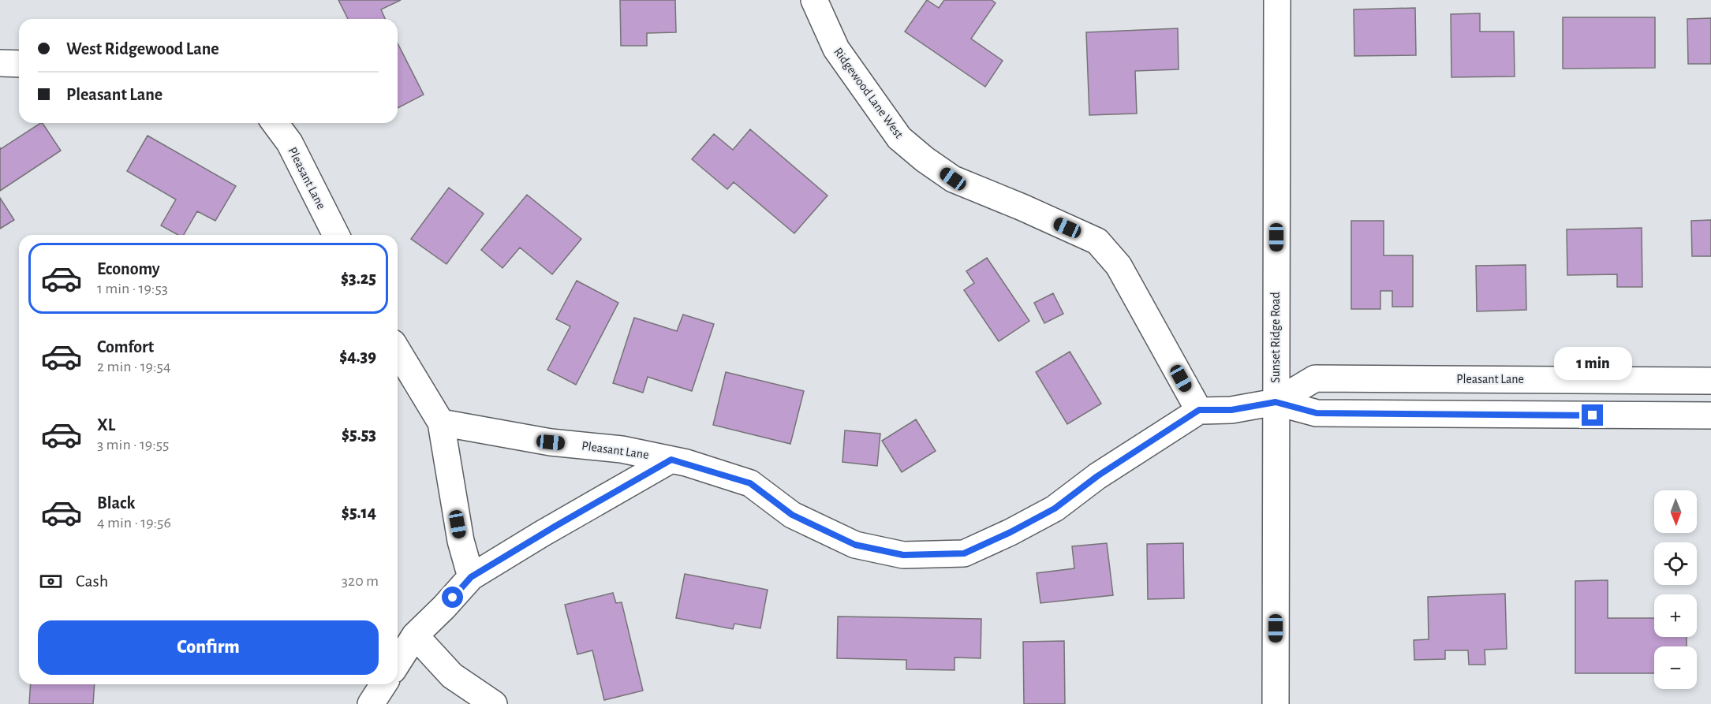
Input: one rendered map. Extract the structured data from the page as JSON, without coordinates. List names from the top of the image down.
{
  "streets": {
    "street": ["Ridgewood Lane West", "Pleasant Lane", "Sunset Ridge Road"]
  },
  "crossings": [
    ["Ridgewood Lane West", "Pleasant Lane"],
    ["Pleasant Lane", "Sunset Ridge Road"]
  ],
  "north": "bottom",
  "page": {
    "banner": ["West Ridgewood Lane", "Pleasant Lane"],
    "list": [
      {
        "name": "Economy",
        "note": "1 min · 19:53",
        "value": "$3.25"
      },
      {
        "name": "Comfort",
        "note": "2 min · 19:54",
        "value": "$4.39"
      },
      {
        "name": "XL",
        "note": "3 min · 19:55",
        "value": "$5.53"
      },
      {
        "name": "Black",
        "note": "4 min · 19:56",
        "value": "$5.14"
      }
    ],
    "bubble": "1 min",
    "map_buttons": ["+", "−"],
    "pay": ["Cash", "320 m"],
    "buttons": "Confirm"
  }
}
